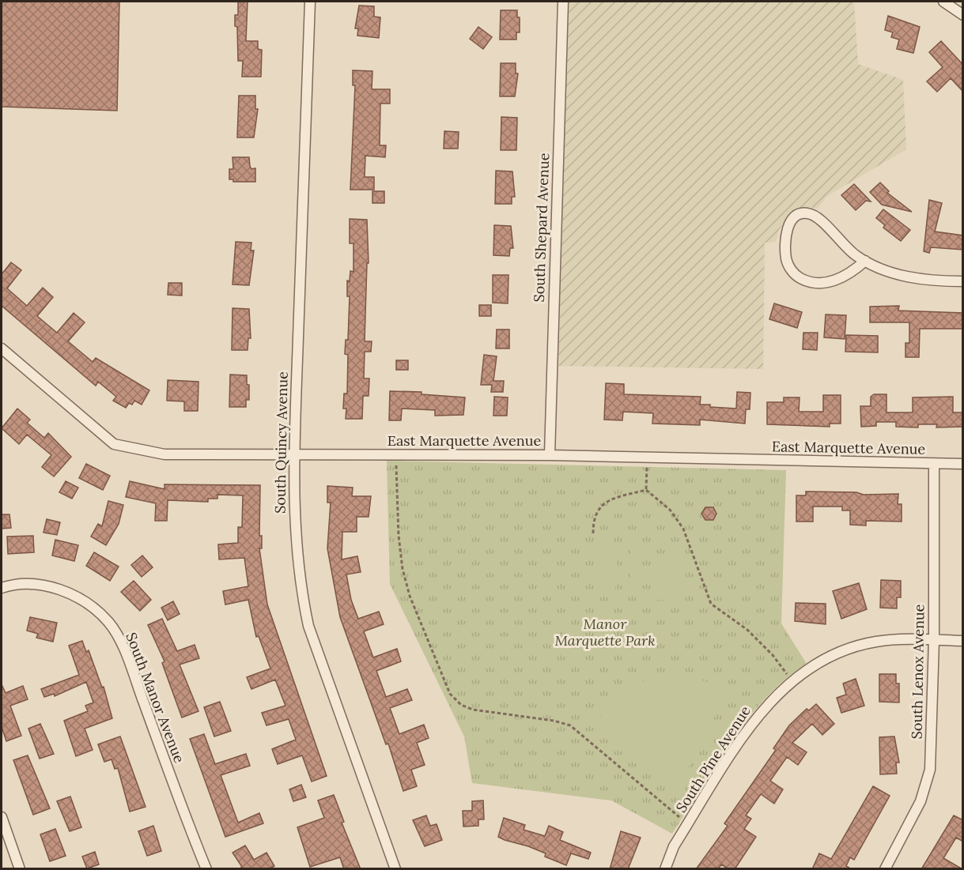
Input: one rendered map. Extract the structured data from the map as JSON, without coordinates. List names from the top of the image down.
{
  "streets": {
    "street": [
      "South Shepard Avenue",
      "East Marquette Avenue",
      "South Quincy Avenue",
      "South Lenox Avenue",
      "South Manor Avenue",
      "South Pine Avenue"
    ]
  },
  "crossings": [
    ["South Shepard Avenue", "East Marquette Avenue"],
    ["East Marquette Avenue", "South Quincy Avenue"],
    ["East Marquette Avenue", "South Lenox Avenue"],
    ["South Lenox Avenue", "South Pine Avenue"]
  ],
  "parks": ["Manor Marquette Park"]
}
